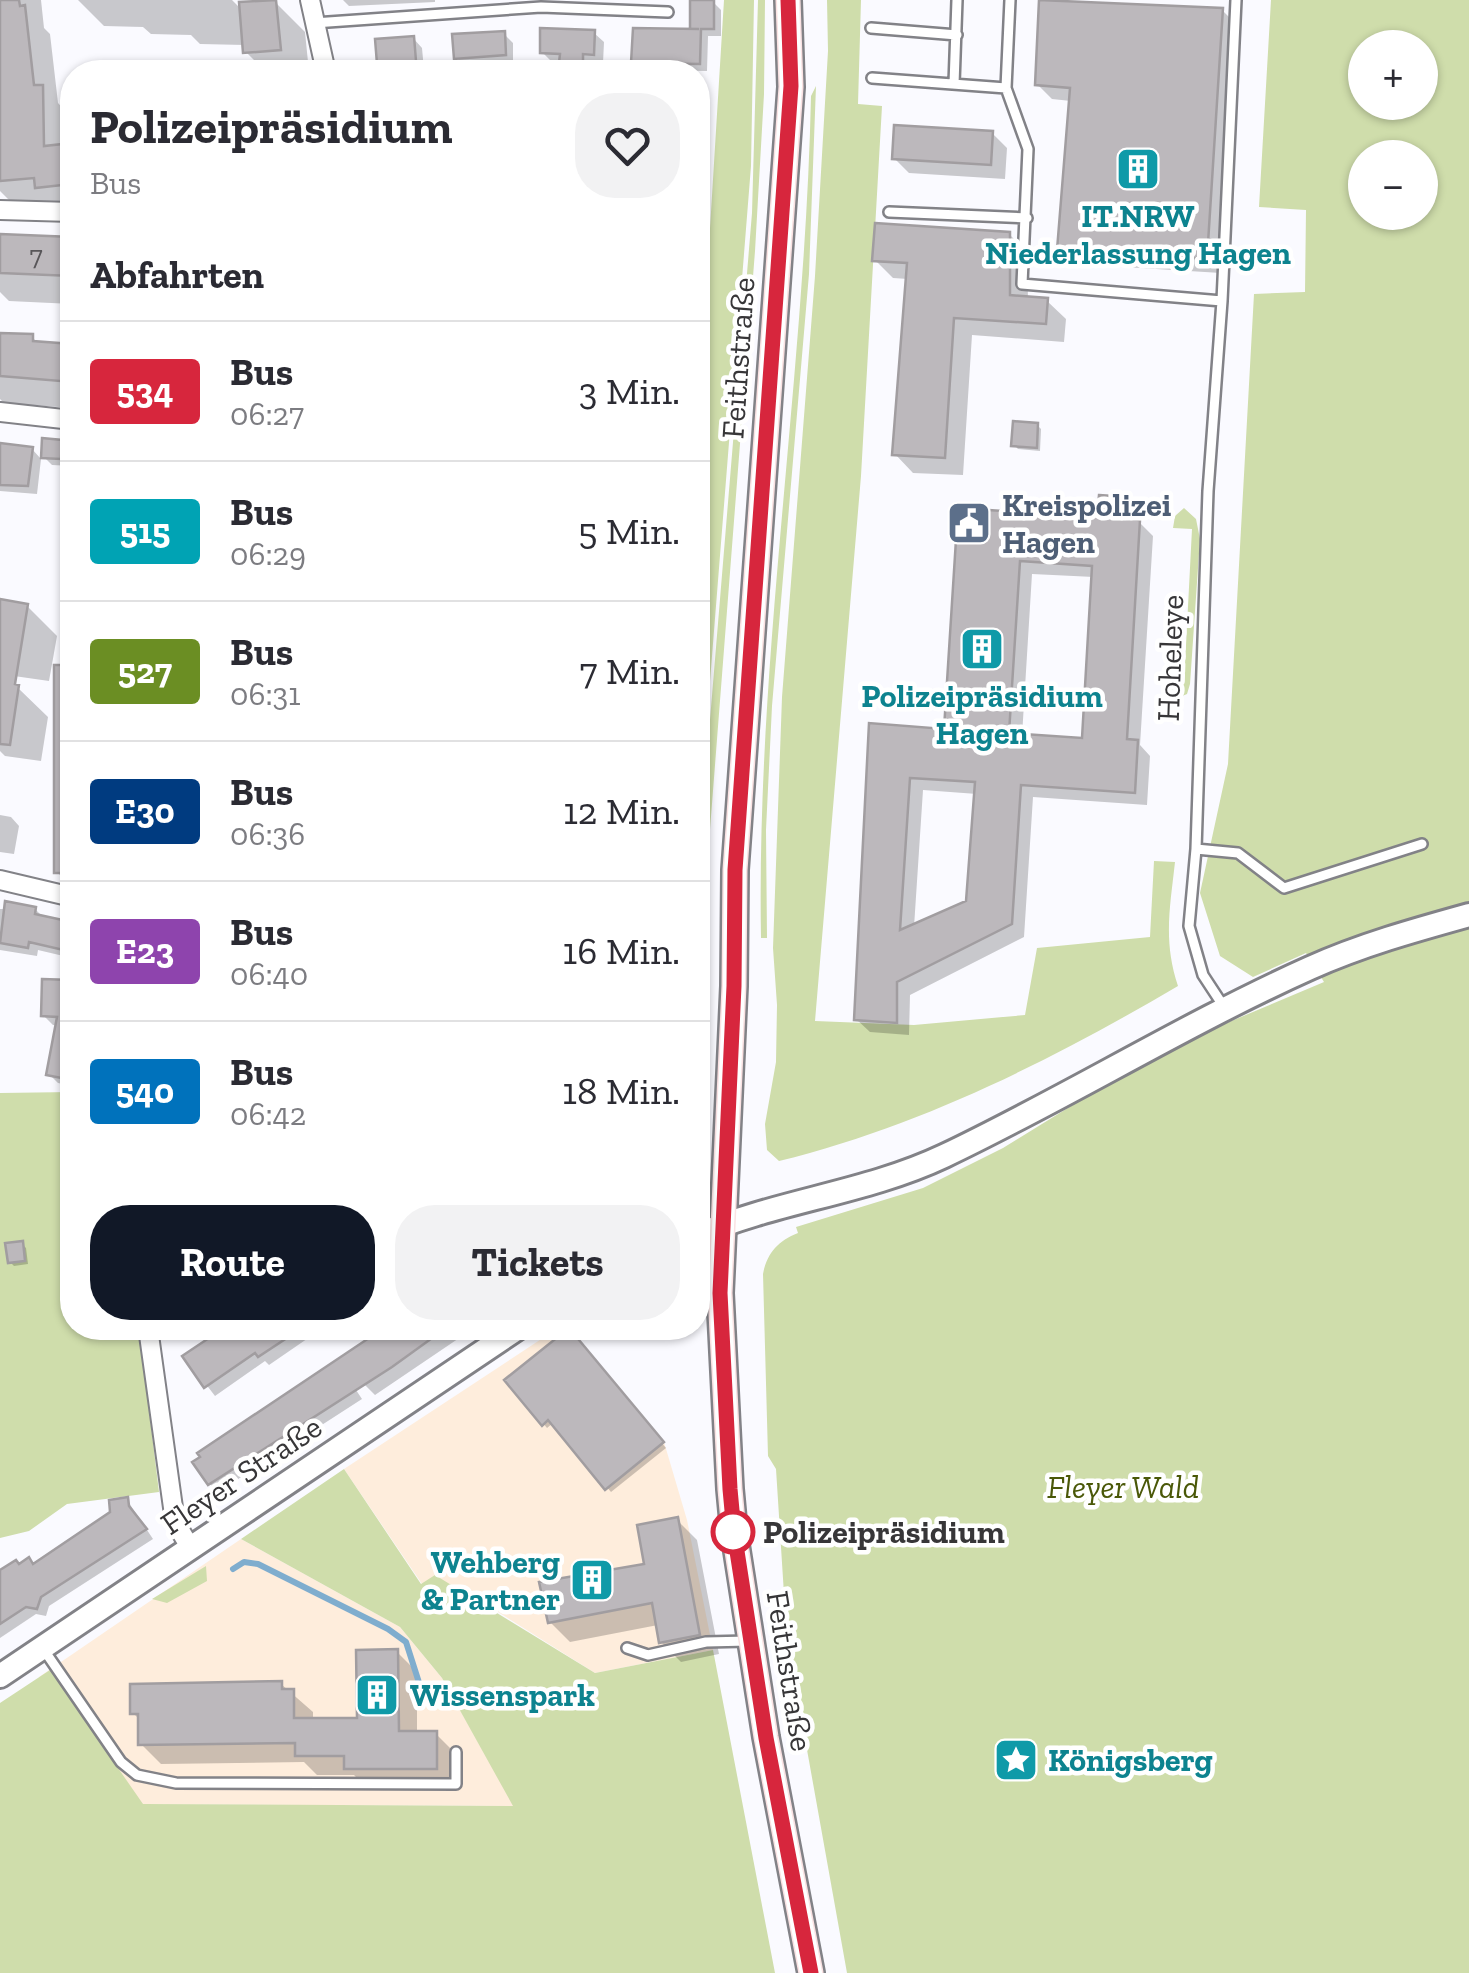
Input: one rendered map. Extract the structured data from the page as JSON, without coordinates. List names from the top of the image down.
{
  "streets": {
    "main road": ["Feithstraße"],
    "street": ["Fleyer Straße"],
    "lane": ["Hoheleye"]
  },
  "parks": ["Fleyer Wald"],
  "places": {
    "building": [
      "IT.NRW Niederlassung Hagen",
      "Polizeipräsidium Hagen",
      "Wehberg & Partner",
      "Wissenspark"
    ],
    "public building": ["Kreispolizei Hagen"],
    "other": ["Polizeipräsidium"],
    "place": ["Königsberg"]
  },
  "lines": ["bus line 534"],
  "house_numbers": ["7"],
  "page": {
    "map_buttons": ["+", "−"],
    "heading": [
      ["Polizeipräsidium", "Bus"],
      "Abfahrten"
    ],
    "list": [
      {
        "mark": "534",
        "name": "Bus",
        "note": "06:27",
        "value": "3 Min."
      },
      {
        "mark": "515",
        "name": "Bus",
        "note": "06:29",
        "value": "5 Min."
      },
      {
        "mark": "527",
        "name": "Bus",
        "note": "06:31",
        "value": "7 Min."
      },
      {
        "mark": "E30",
        "name": "Bus",
        "note": "06:36",
        "value": "12 Min."
      },
      {
        "mark": "E23",
        "name": "Bus",
        "note": "06:40",
        "value": "16 Min."
      },
      {
        "mark": "540",
        "name": "Bus",
        "note": "06:42",
        "value": "18 Min."
      }
    ],
    "buttons": ["Route", "Tickets"]
  }
}
